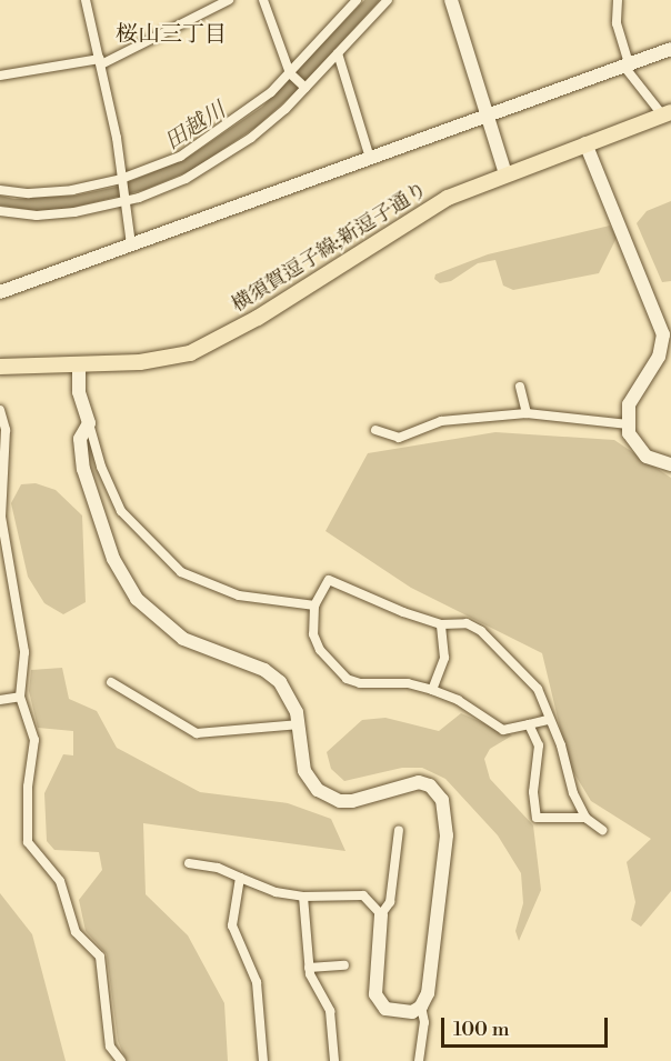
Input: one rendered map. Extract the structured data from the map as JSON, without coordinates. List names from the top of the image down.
{
  "streets": {
    "main road": ["横須賀逗子線;新逗子通り"]
  },
  "districts": ["桜山三丁目"],
  "water": ["田越川"],
  "scale_bar": "100 m"
}
